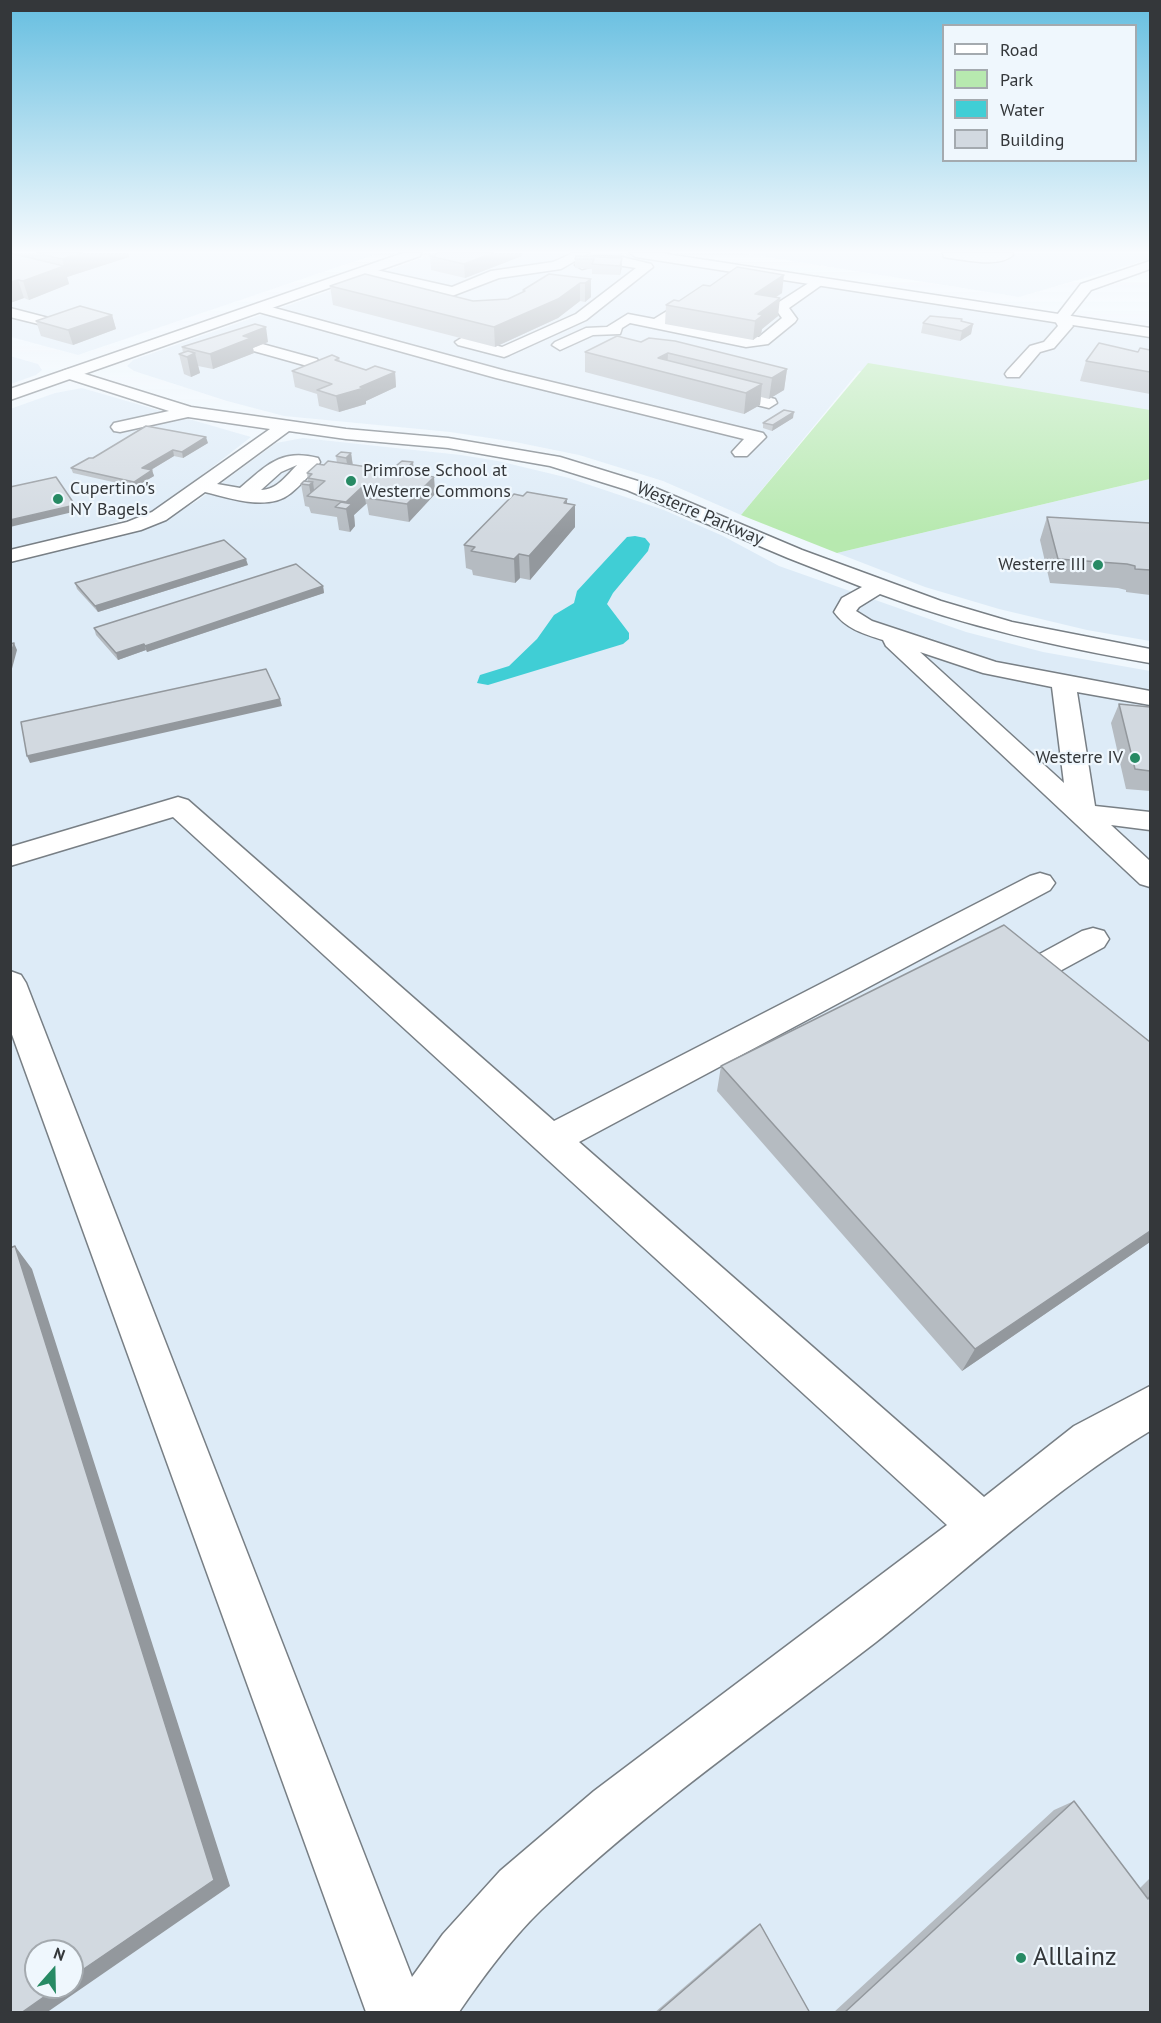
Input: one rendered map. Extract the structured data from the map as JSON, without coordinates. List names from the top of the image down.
{
  "streets": {
    "street": ["Westerre Parkway"]
  },
  "places": [
    "Primrose School at Westerre Commons",
    "Cupertino's NY Bagels",
    "Westerre III",
    "Westerre IV",
    "Alllainz"
  ],
  "legend": [
    "Road",
    "Park",
    "Water",
    "Building"
  ],
  "north": "top"
}
